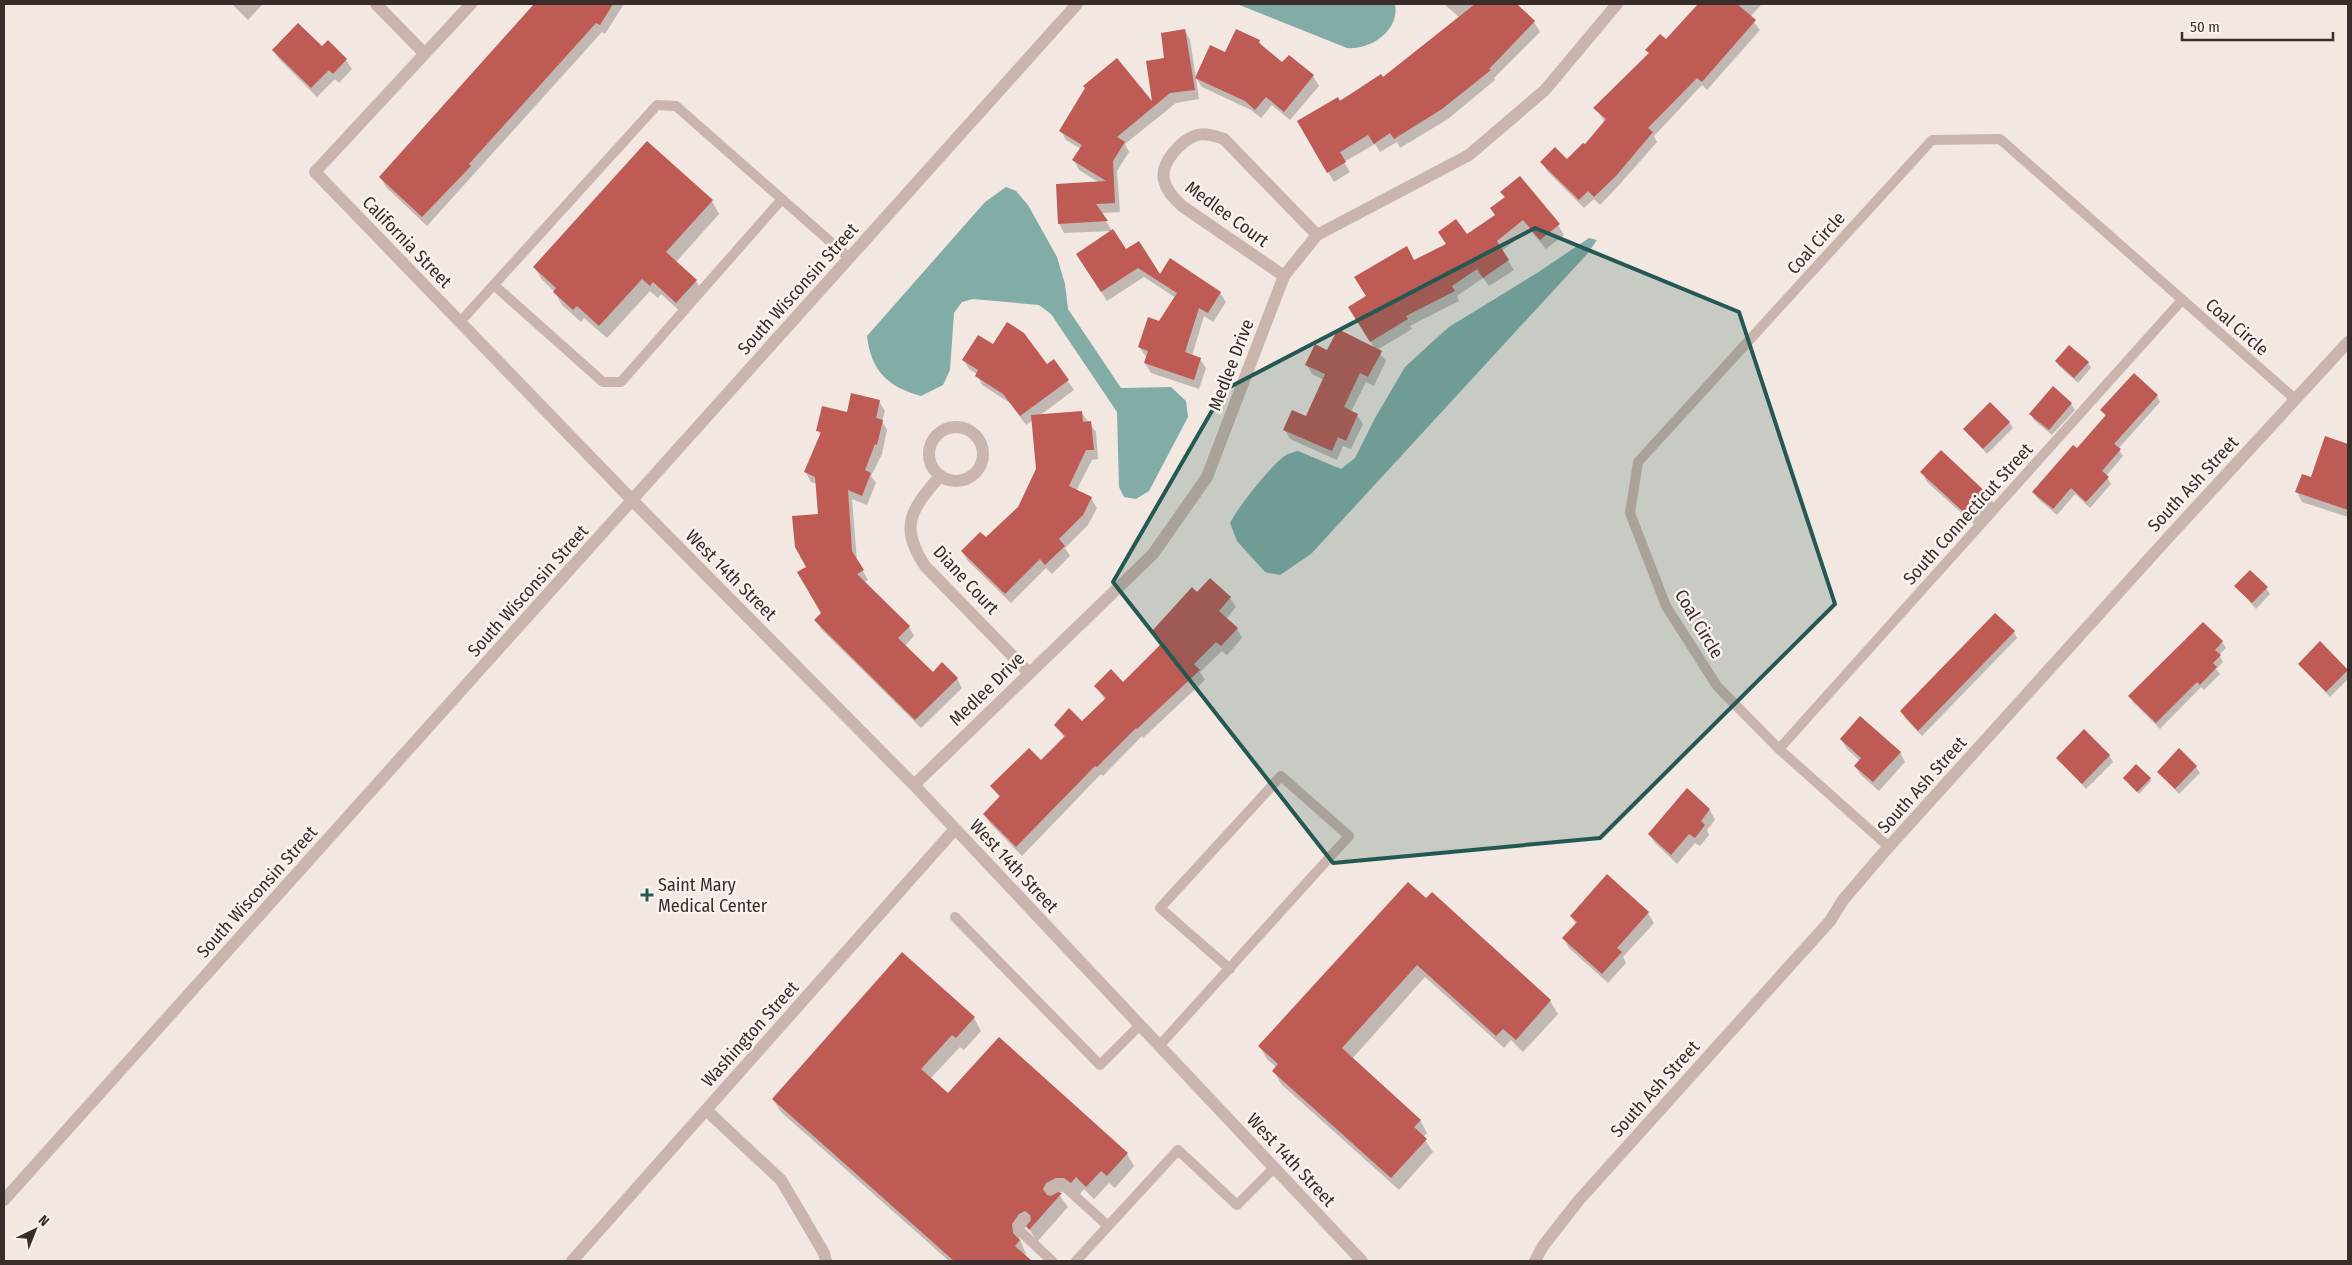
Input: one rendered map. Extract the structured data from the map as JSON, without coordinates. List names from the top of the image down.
{
  "streets": {
    "street": [
      "Medlee Court",
      "California Street",
      "South Wisconsin Street",
      "Medlee Drive",
      "South Ash Street",
      "West 14th Street",
      "Diane Court",
      "Washington Street"
    ],
    "lane": ["Coal Circle", "South Connecticut Street"]
  },
  "crossings": [
    ["Medlee Court", "Medlee Drive"],
    ["California Street", "South Wisconsin Street"],
    ["California Street", "West 14th Street"],
    ["Coal Circle", "South Ash Street"],
    ["Coal Circle", "South Connecticut Street"],
    ["South Wisconsin Street", "West 14th Street"],
    ["Medlee Drive", "West 14th Street"],
    ["Medlee Drive", "Diane Court"],
    ["West 14th Street", "Washington Street"]
  ],
  "places": {
    "health": ["Saint Mary Medical Center"]
  },
  "scale_bar": "50 m",
  "north": "top right"
}
